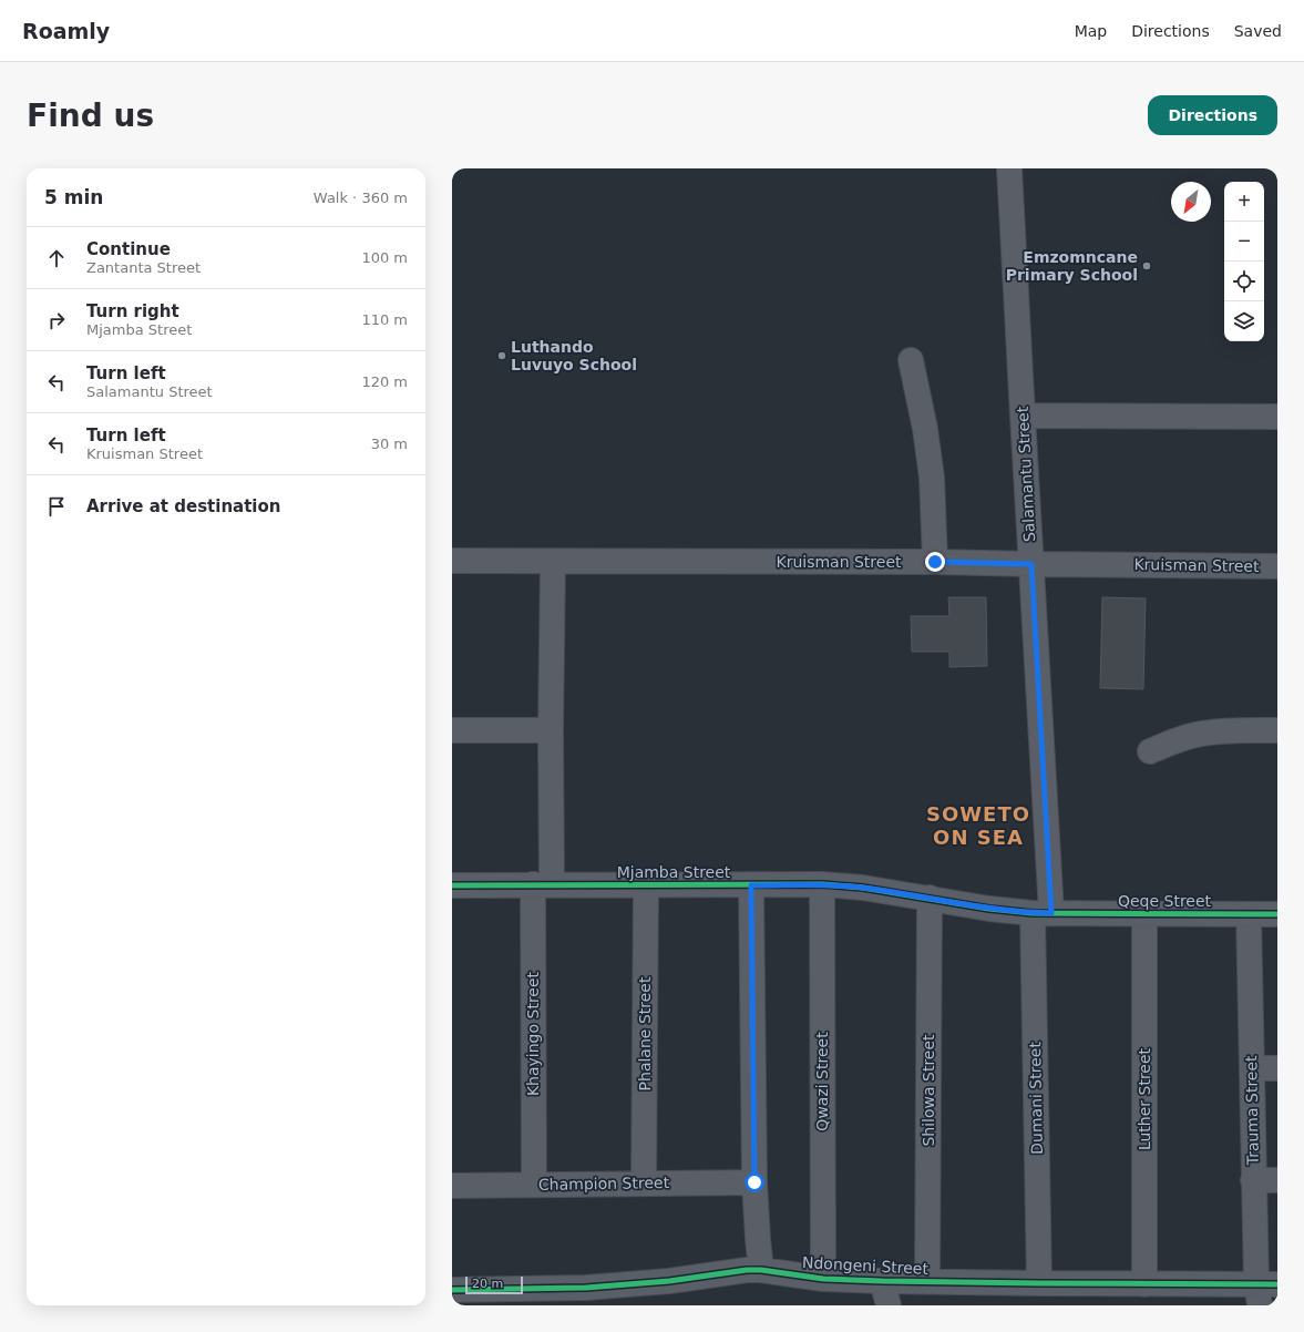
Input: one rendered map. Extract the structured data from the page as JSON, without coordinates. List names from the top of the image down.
{
  "streets": {
    "street": [
      "Salamantu Street",
      "Kruisman Street",
      "Mjamba Street",
      "Qeqe Street",
      "Khayingo Street",
      "Phalane Street",
      "Qwazi Street",
      "Shilowa Street",
      "Dumani Street",
      "Luther Street",
      "Trauma Street",
      "Champion Street",
      "Ndongeni Street"
    ]
  },
  "crossings": [
    ["Salamantu Street", "Kruisman Street"],
    ["Salamantu Street", "Mjamba Street"],
    ["Salamantu Street", "Qeqe Street"],
    ["Salamantu Street", "Dumani Street"],
    ["Mjamba Street", "Qeqe Street"],
    ["Mjamba Street", "Khayingo Street"],
    ["Mjamba Street", "Phalane Street"],
    ["Mjamba Street", "Qwazi Street"],
    ["Mjamba Street", "Shilowa Street"],
    ["Mjamba Street", "Dumani Street"],
    ["Qeqe Street", "Dumani Street"],
    ["Qeqe Street", "Luther Street"],
    ["Qeqe Street", "Trauma Street"],
    ["Khayingo Street", "Champion Street"],
    ["Phalane Street", "Champion Street"],
    ["Qwazi Street", "Ndongeni Street"],
    ["Shilowa Street", "Ndongeni Street"],
    ["Dumani Street", "Ndongeni Street"],
    ["Luther Street", "Ndongeni Street"],
    ["Trauma Street", "Ndongeni Street"]
  ],
  "districts": ["SOWETO ON SEA"],
  "places": ["Emzomncane Primary School", "Luthando Luvuyo School"],
  "scale_bar": "20 m",
  "north": "bottom left",
  "page": {
    "header": "Roamly",
    "nav": ["Map", "Directions", "Saved"],
    "buttons": "Directions",
    "title": "Find us",
    "heading": ["5 min", "Walk · 360 m"],
    "map_buttons": ["+", "−"],
    "list": [
      ["Continue", "Zantanta Street", "100 m"],
      ["Turn right", "Mjamba Street", "110 m"],
      ["Turn left", "Salamantu Street", "120 m"],
      ["Turn left", "Kruisman Street", "30 m"],
      "Arrive at destination"
    ],
    "scale": "20 m"
  }
}
